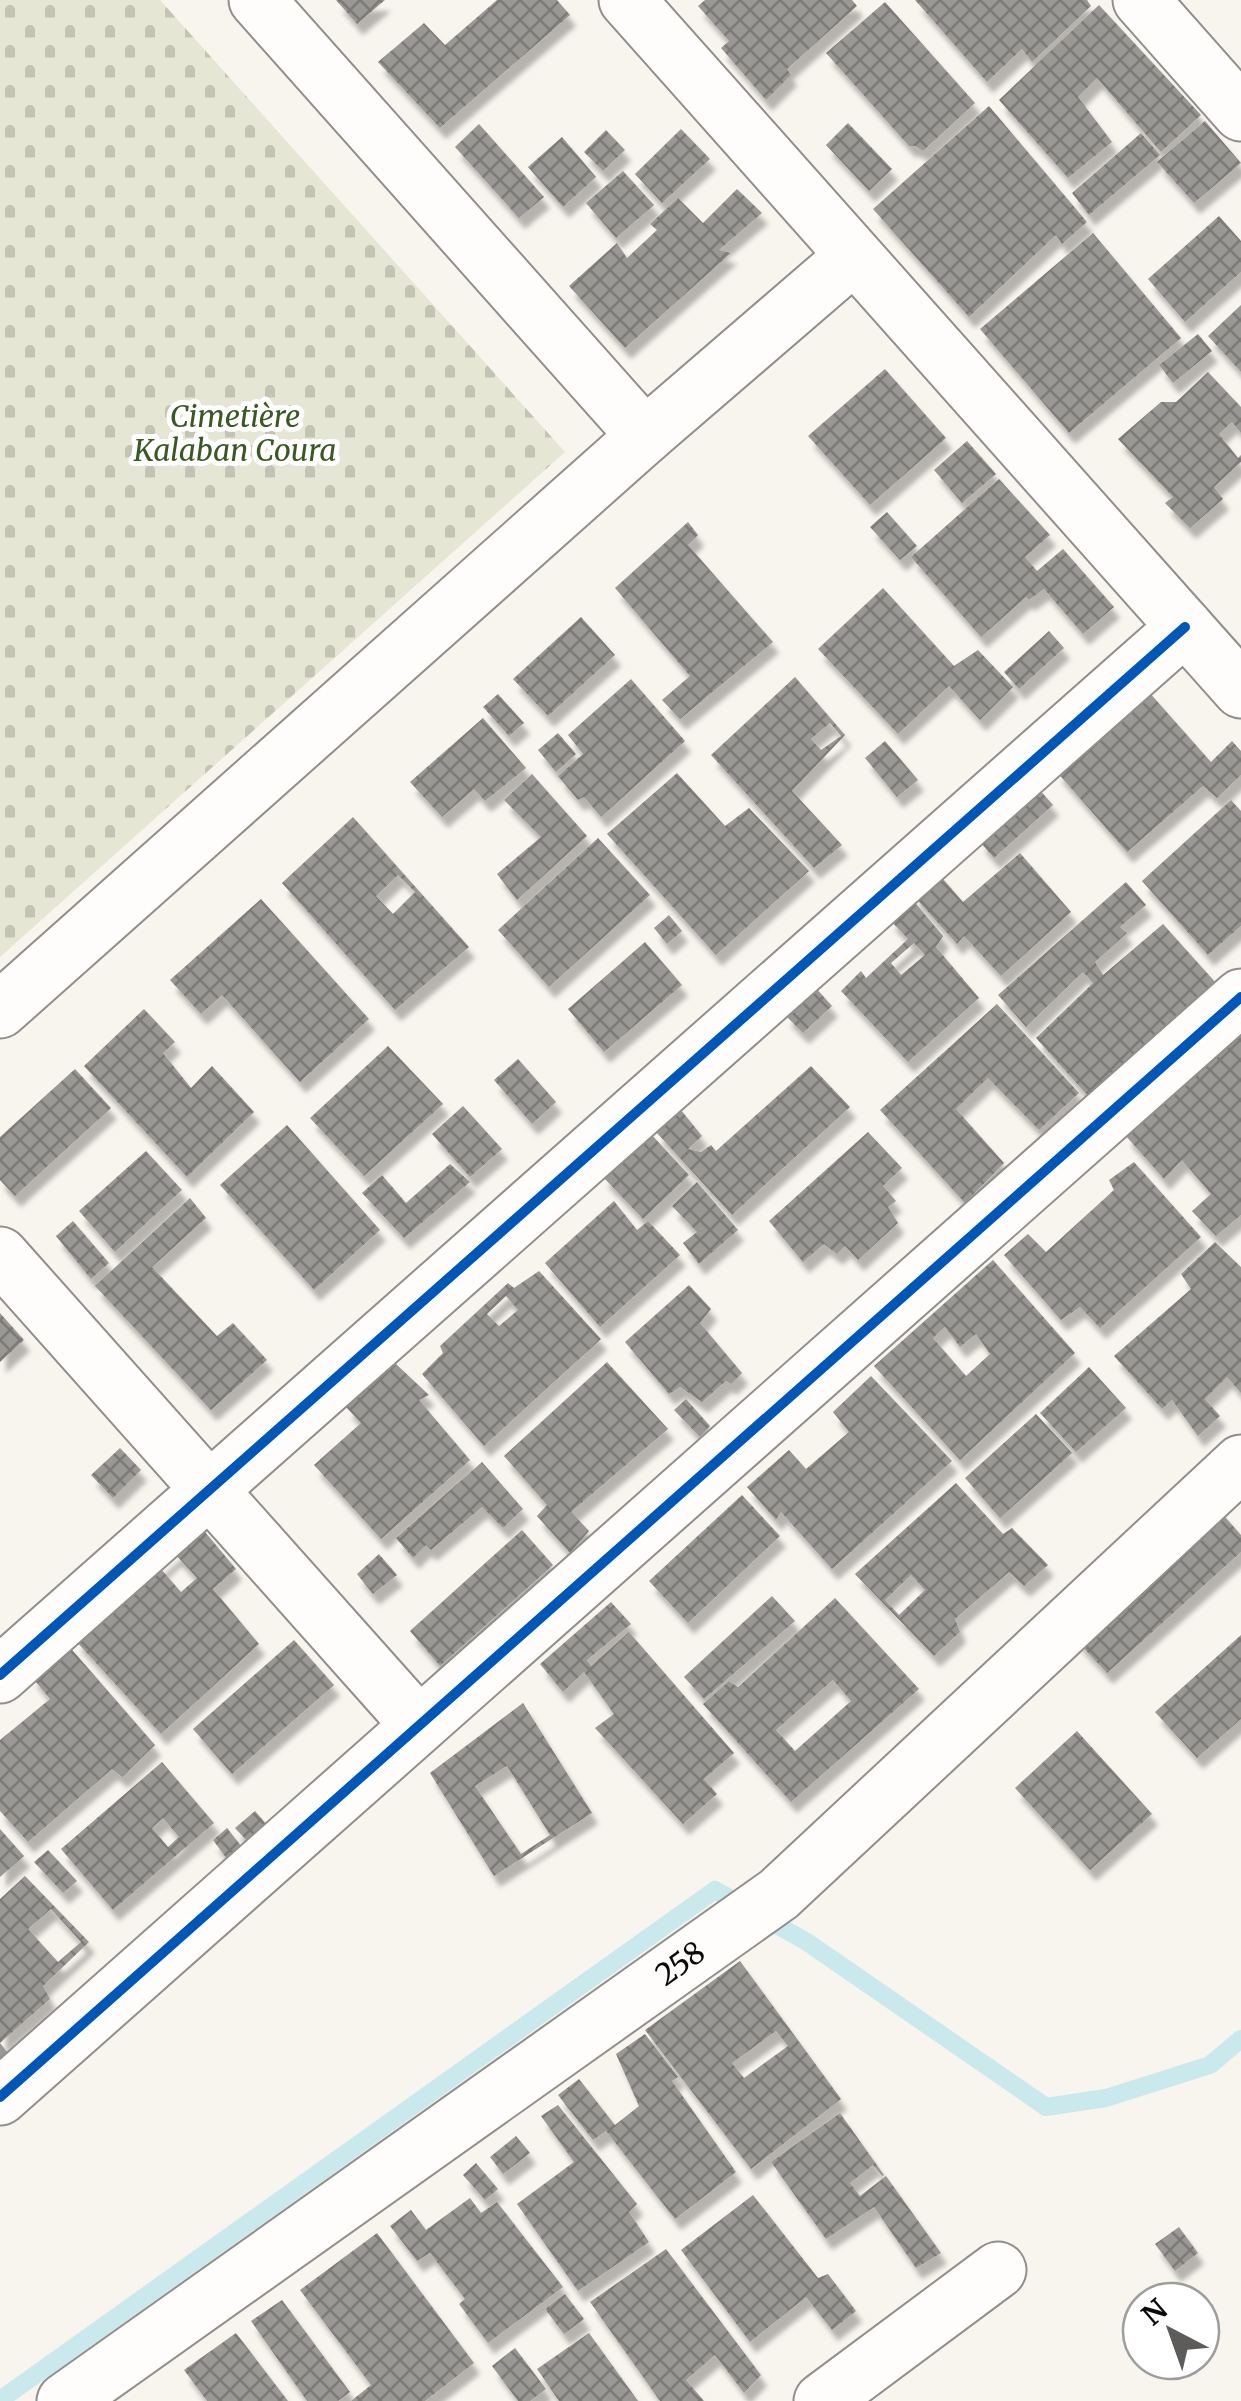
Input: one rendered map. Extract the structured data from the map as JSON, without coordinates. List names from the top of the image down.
{
  "streets": {
    "street": ["258"]
  },
  "parks": ["Cimetière Kalaban Coura"],
  "north": "top left"
}
